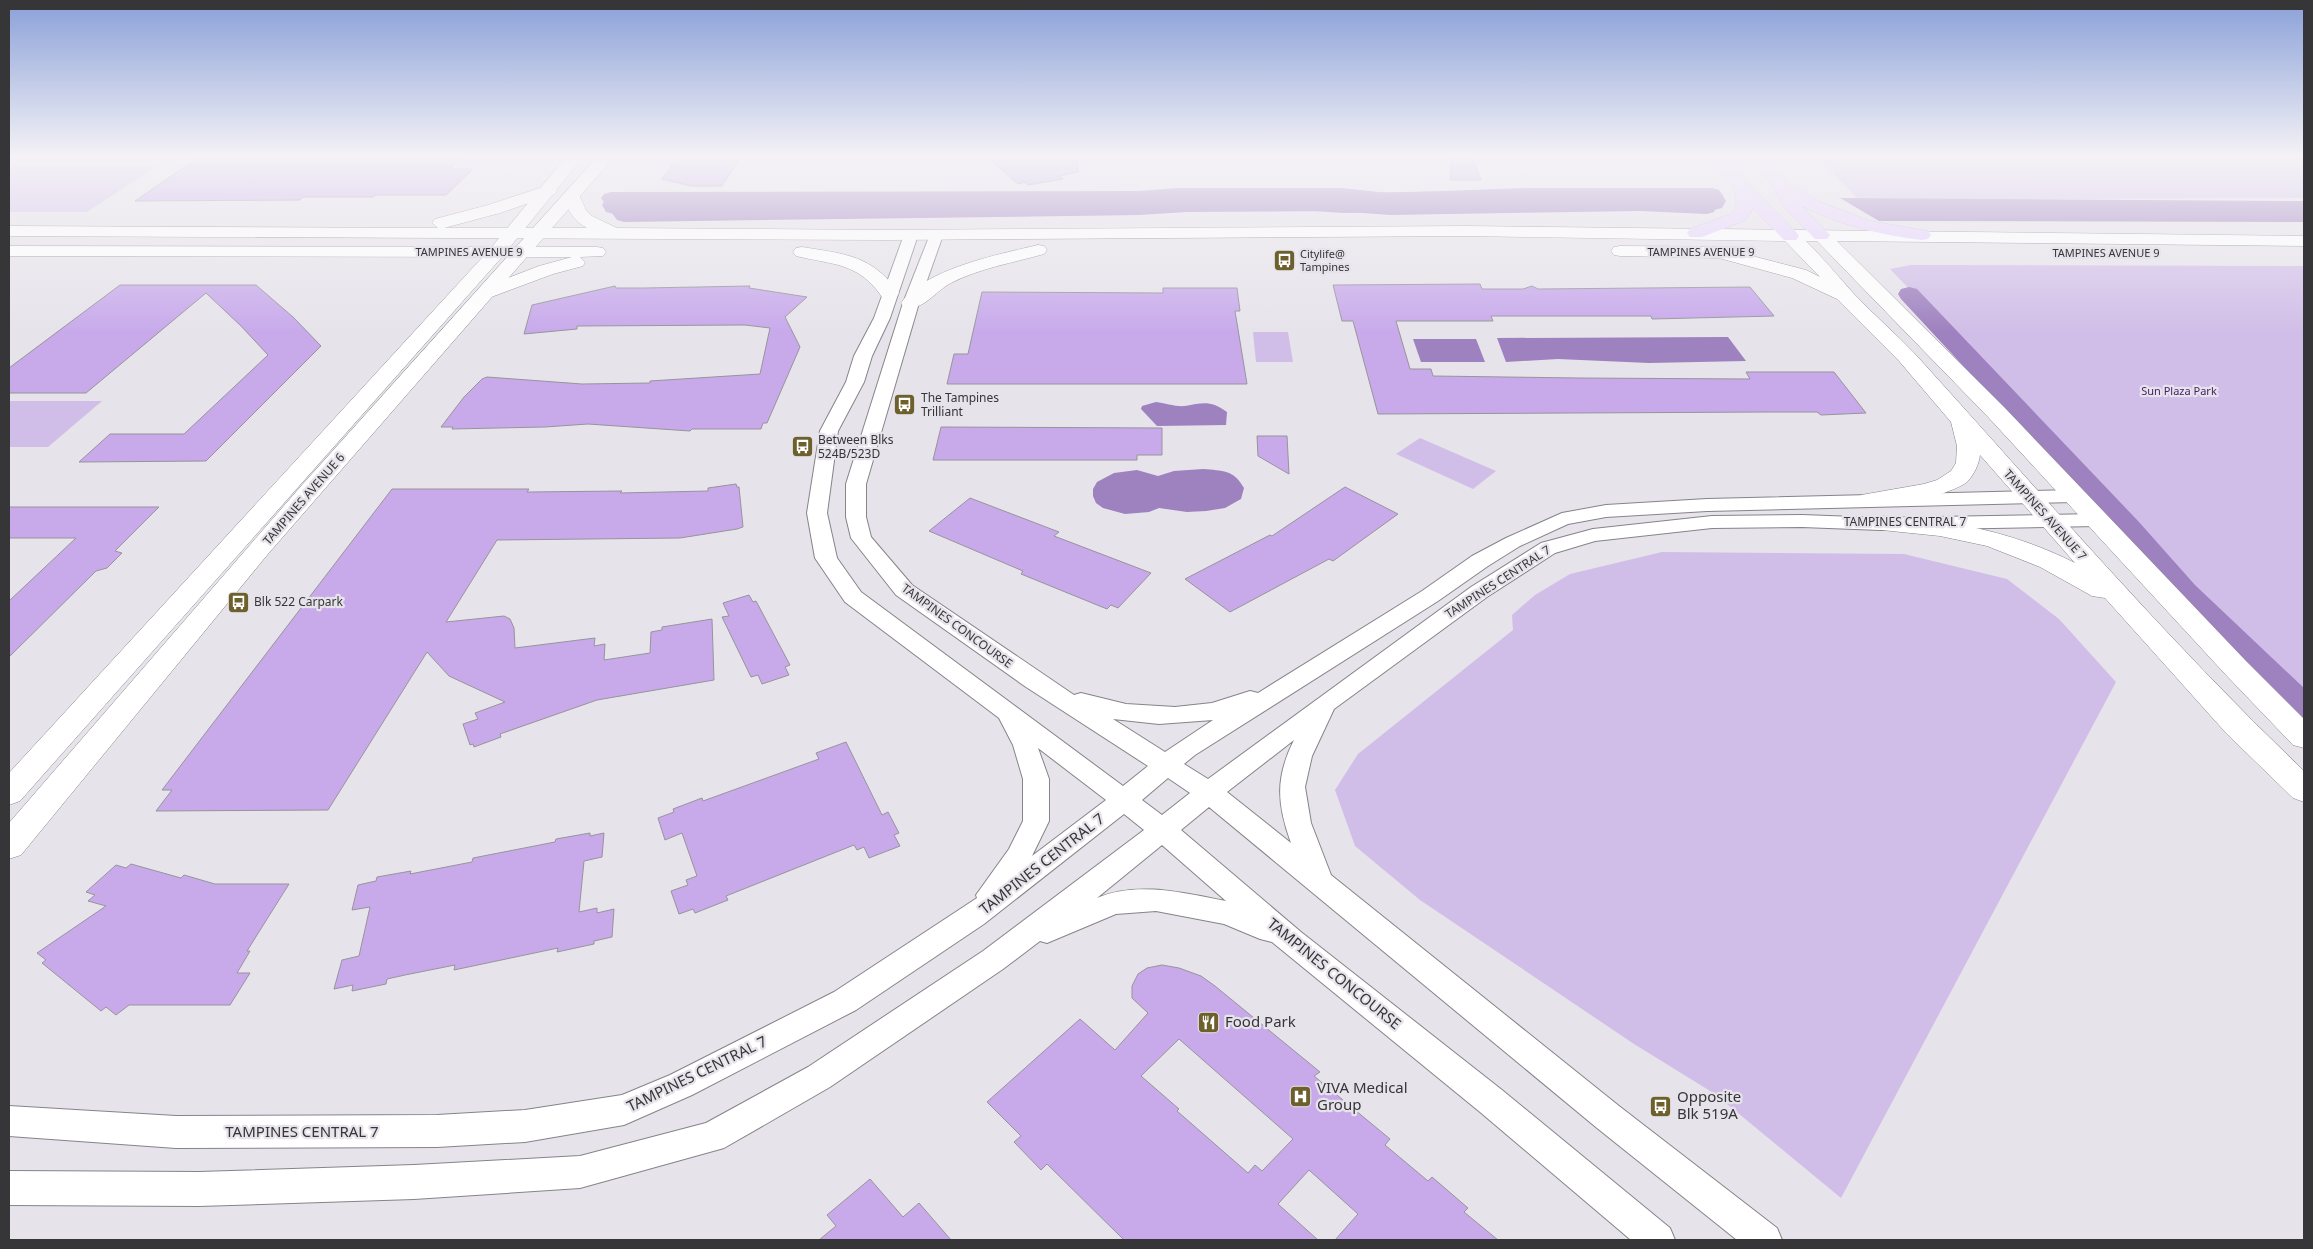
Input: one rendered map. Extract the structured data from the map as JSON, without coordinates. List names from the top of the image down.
{
  "streets": {
    "main road": ["TAMPINES AVENUE 9", "TAMPINES AVENUE 6", "TAMPINES AVENUE 7"],
    "street": ["TAMPINES CENTRAL 7", "TAMPINES CONCOURSE"]
  },
  "crossings": [
    ["TAMPINES AVENUE 9", "TAMPINES AVENUE 6"],
    ["TAMPINES AVENUE 9", "TAMPINES AVENUE 7"],
    ["TAMPINES AVENUE 9", "TAMPINES CONCOURSE"],
    ["TAMPINES AVENUE 7", "TAMPINES CENTRAL 7"],
    ["TAMPINES CENTRAL 7", "TAMPINES CONCOURSE"]
  ],
  "parks": ["Sun Plaza Park"],
  "places": {
    "bus stop": [
      "Citylife@ Tampines",
      "The Tampines Trilliant",
      "Between Blks 524B/523D",
      "Blk 522 Carpark",
      "Opposite Blk 519A"
    ],
    "restaurant": ["Food Park"],
    "hospital": ["VIVA Medical Group"]
  }
}
